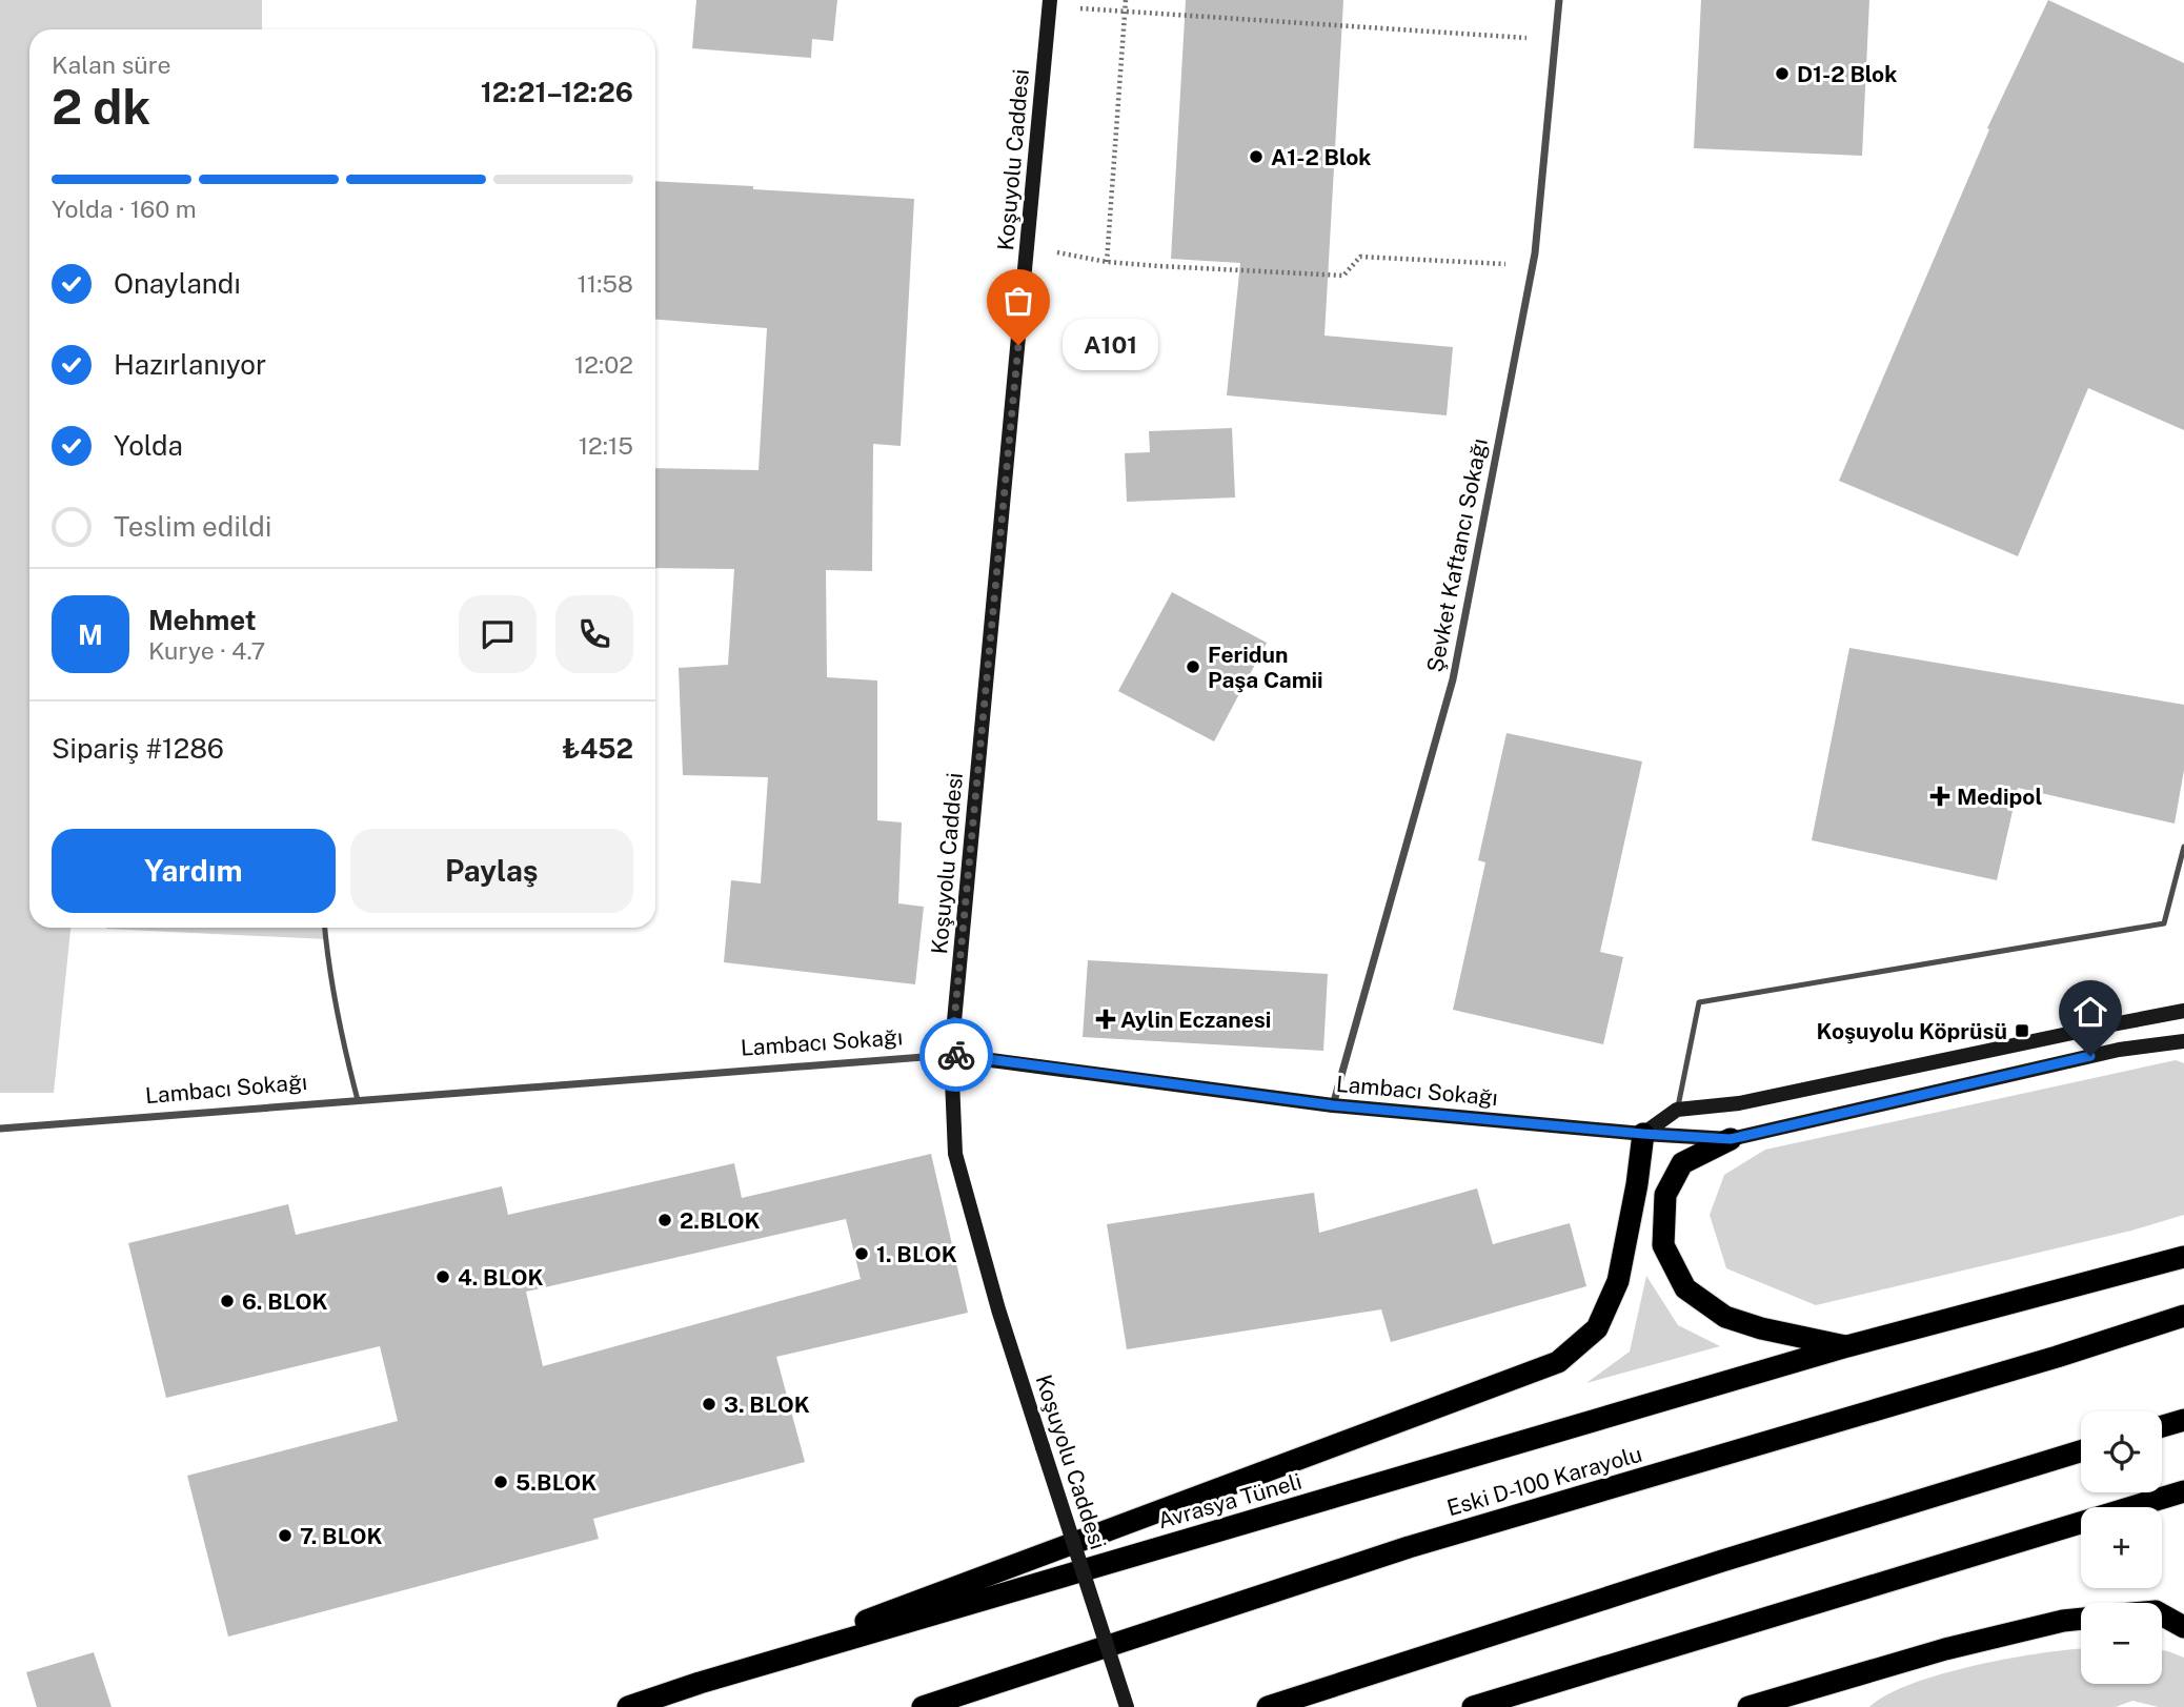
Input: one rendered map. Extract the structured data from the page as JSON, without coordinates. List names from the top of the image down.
{
  "streets": {
    "highway": ["Eski D-100 Karayolu", "Avrasya Tüneli"],
    "main road": ["Koşuyolu Caddesi", "Lambacı Sokağı"],
    "street": ["Şevket Kaftancı Sokağı"]
  },
  "crossings": [
    ["Koşuyolu Caddesi", "Lambacı Sokağı"],
    ["Şevket Kaftancı Sokağı", "Lambacı Sokağı"]
  ],
  "places": {
    "other": [
      "D1-2 Blok",
      "A1-2 Blok",
      "A101",
      "Feridun Paşa Camii",
      "2.BLOK",
      "1. BLOK",
      "4. BLOK",
      "6. BLOK",
      "3. BLOK",
      "5.BLOK",
      "7. BLOK"
    ],
    "health": ["Medipol", "Aylin Eczanesi"],
    "transit": ["Koşuyolu Köprüsü"]
  },
  "page": {
    "heading": ["2 dk", "Kalan süre", "12:21–12:26"],
    "panel": [
      "Mehmet",
      "Kurye · 4.7",
      "Sipariş #1286",
      "₺452"
    ],
    "bar": "Yolda · 160 m",
    "list": [
      ["Onaylandı", "11:58"],
      ["Hazırlanıyor", "12:02"],
      ["Yolda", "12:15"],
      "Teslim edildi"
    ],
    "bubble": "A101",
    "round": "M",
    "buttons": ["Yardım", "Paylaş"],
    "map_buttons": ["+", "−"]
  }
}
